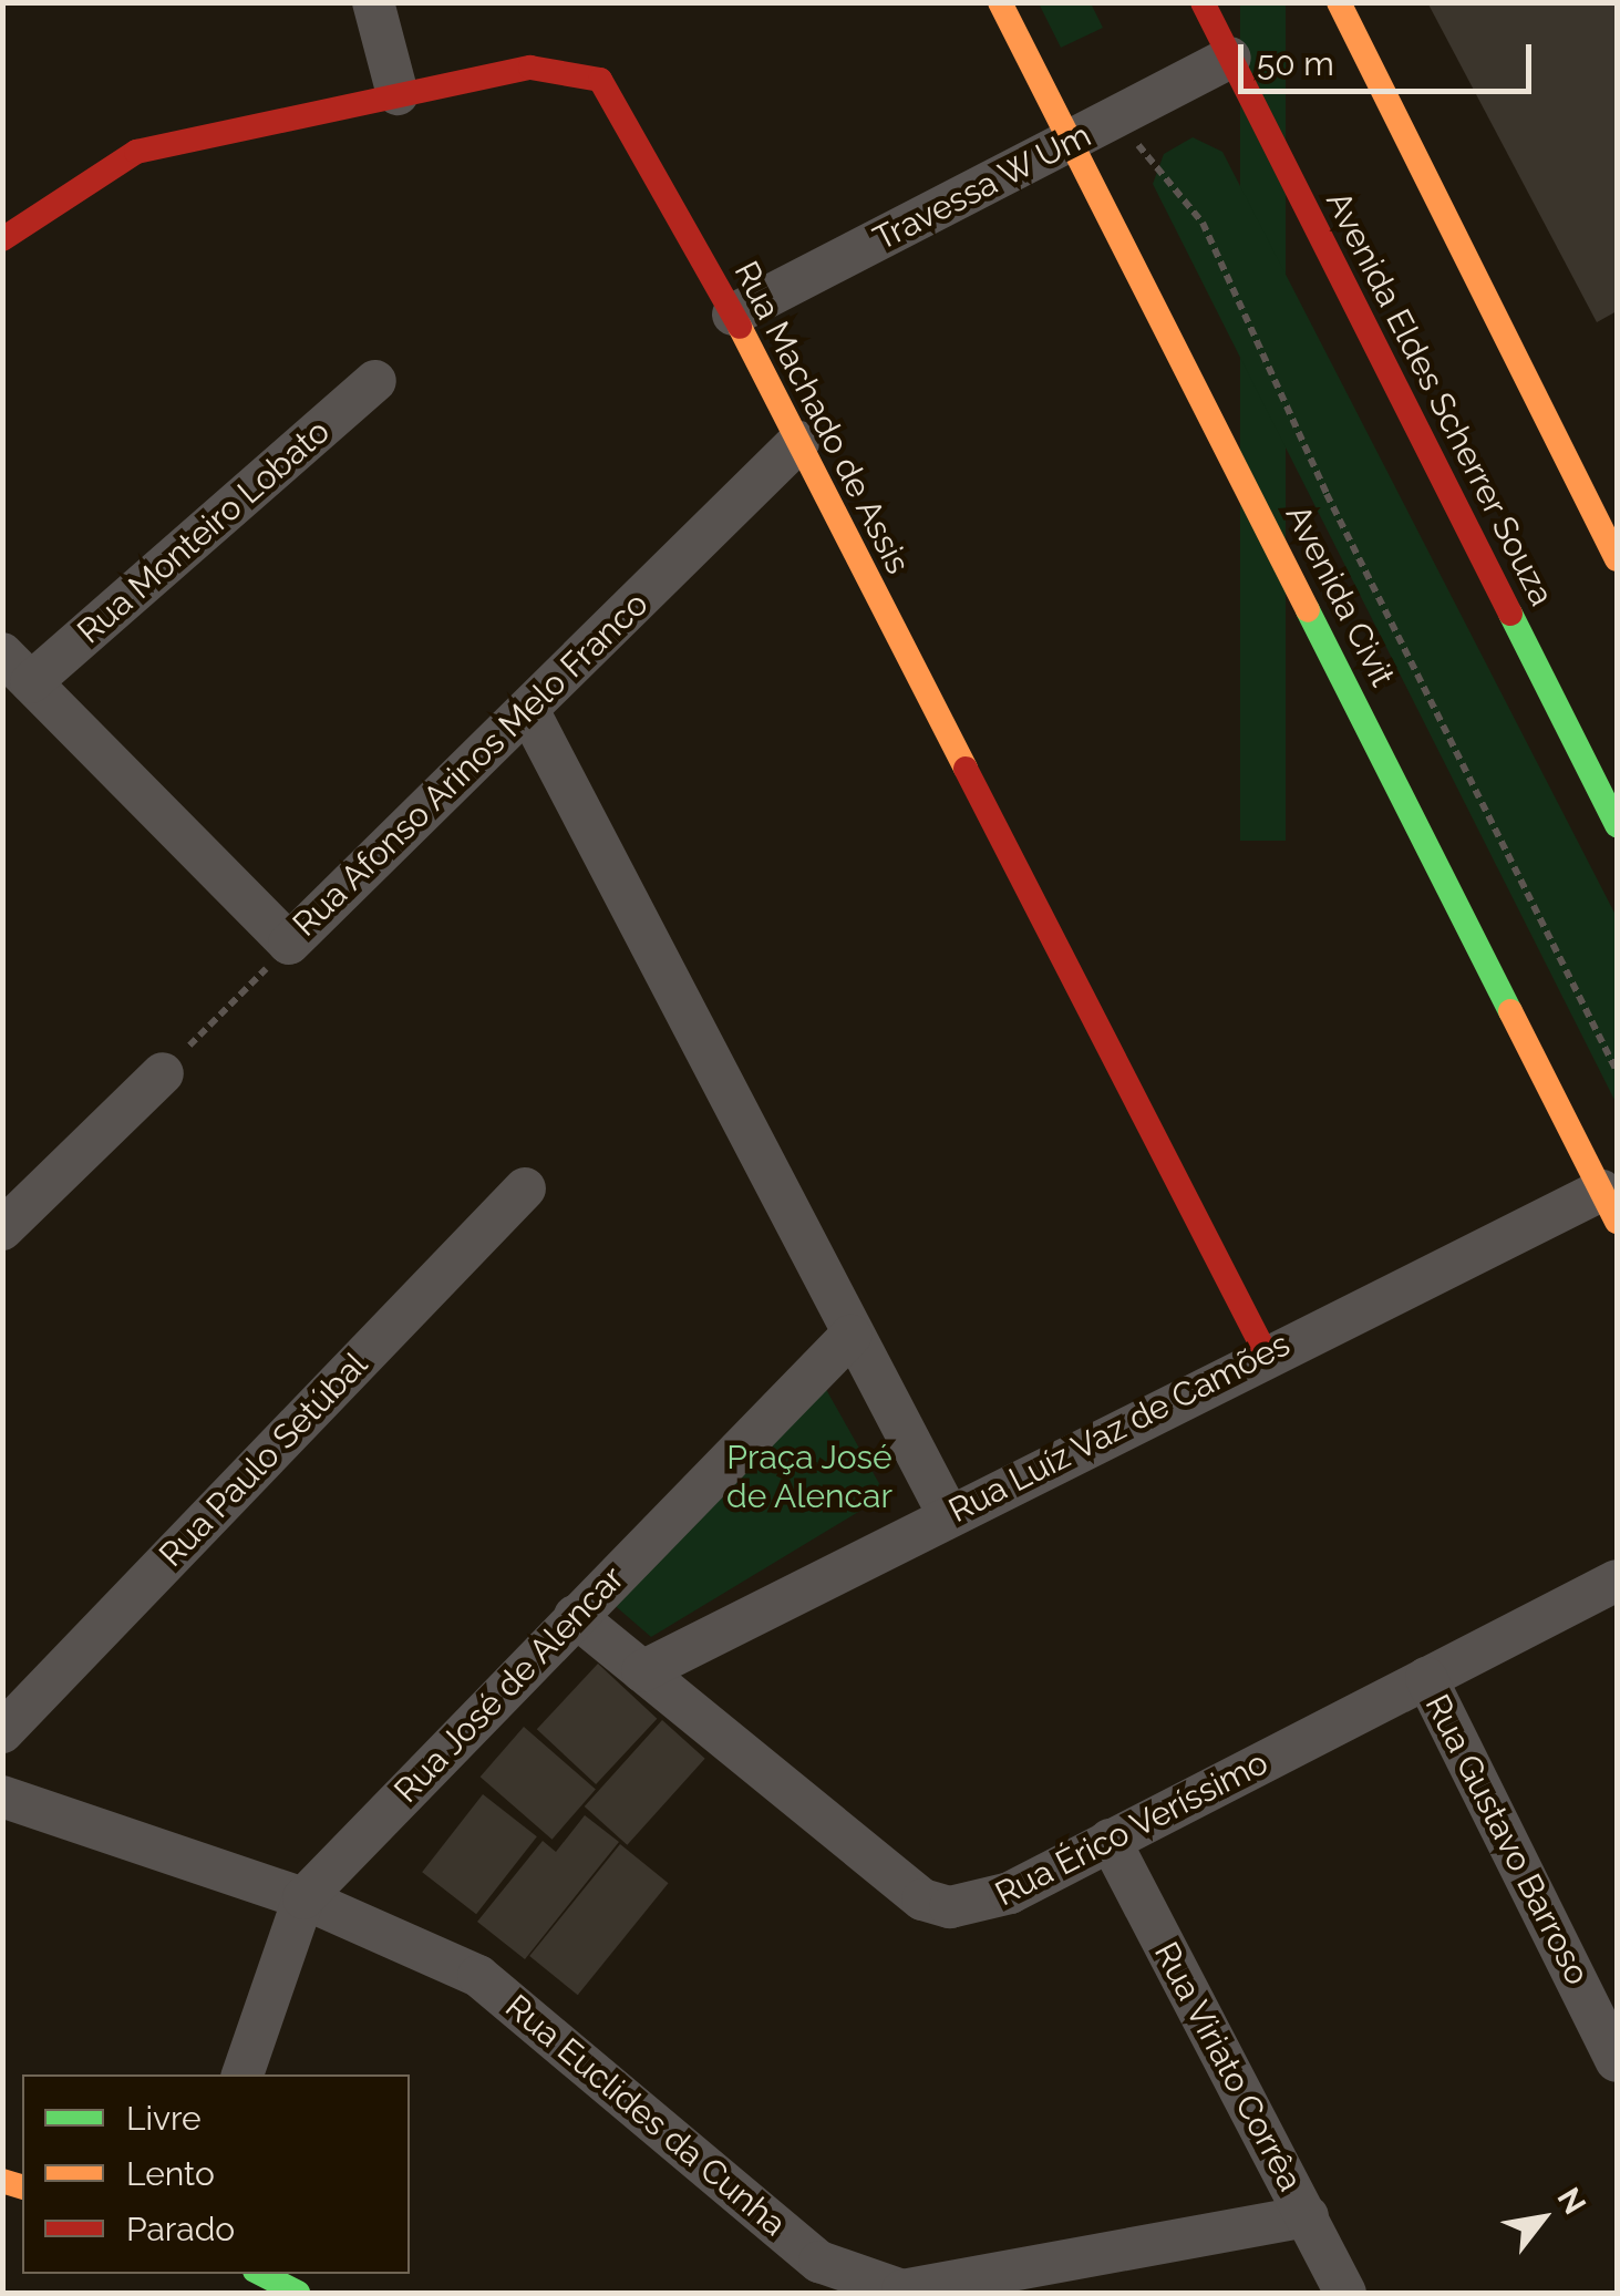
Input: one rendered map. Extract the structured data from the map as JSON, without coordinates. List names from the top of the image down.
{
  "streets": {
    "street": [
      "Travessa W Um",
      "Avenida Eldes Scherrer Souza",
      "Rua Machado de Assis",
      "Rua Monteiro Lobato",
      "Avenida Civit",
      "Rua Afonso Arinos Melo Franco",
      "Rua Luíz Vaz de Camões",
      "Rua Paulo Setúbal",
      "Rua José de Alencar",
      "Rua Érico Veríssimo",
      "Rua Gustavo Barroso",
      "Rua Viriato Corrêa",
      "Rua Euclides da Cunha"
    ]
  },
  "crossings": [
    ["Travessa W Um", "Avenida Eldes Scherrer Souza"],
    ["Travessa W Um", "Rua Machado de Assis"],
    ["Travessa W Um", "Avenida Civit"],
    ["Rua Machado de Assis", "Rua Afonso Arinos Melo Franco"],
    ["Rua Machado de Assis", "Rua Luíz Vaz de Camões"],
    ["Rua Monteiro Lobato", "Rua Afonso Arinos Melo Franco"],
    ["Avenida Civit", "Rua Luíz Vaz de Camões"],
    ["Rua Luíz Vaz de Camões", "Rua Érico Veríssimo"],
    ["Rua José de Alencar", "Rua Érico Veríssimo"],
    ["Rua José de Alencar", "Rua Euclides da Cunha"],
    ["Rua Érico Veríssimo", "Rua Gustavo Barroso"],
    ["Rua Érico Veríssimo", "Rua Viriato Corrêa"],
    ["Rua Viriato Corrêa", "Rua Euclides da Cunha"]
  ],
  "parks": ["Praça José de Alencar"],
  "legend": ["Livre", "Lento", "Parado"],
  "scale_bar": "50 m",
  "north": "top right"
}
